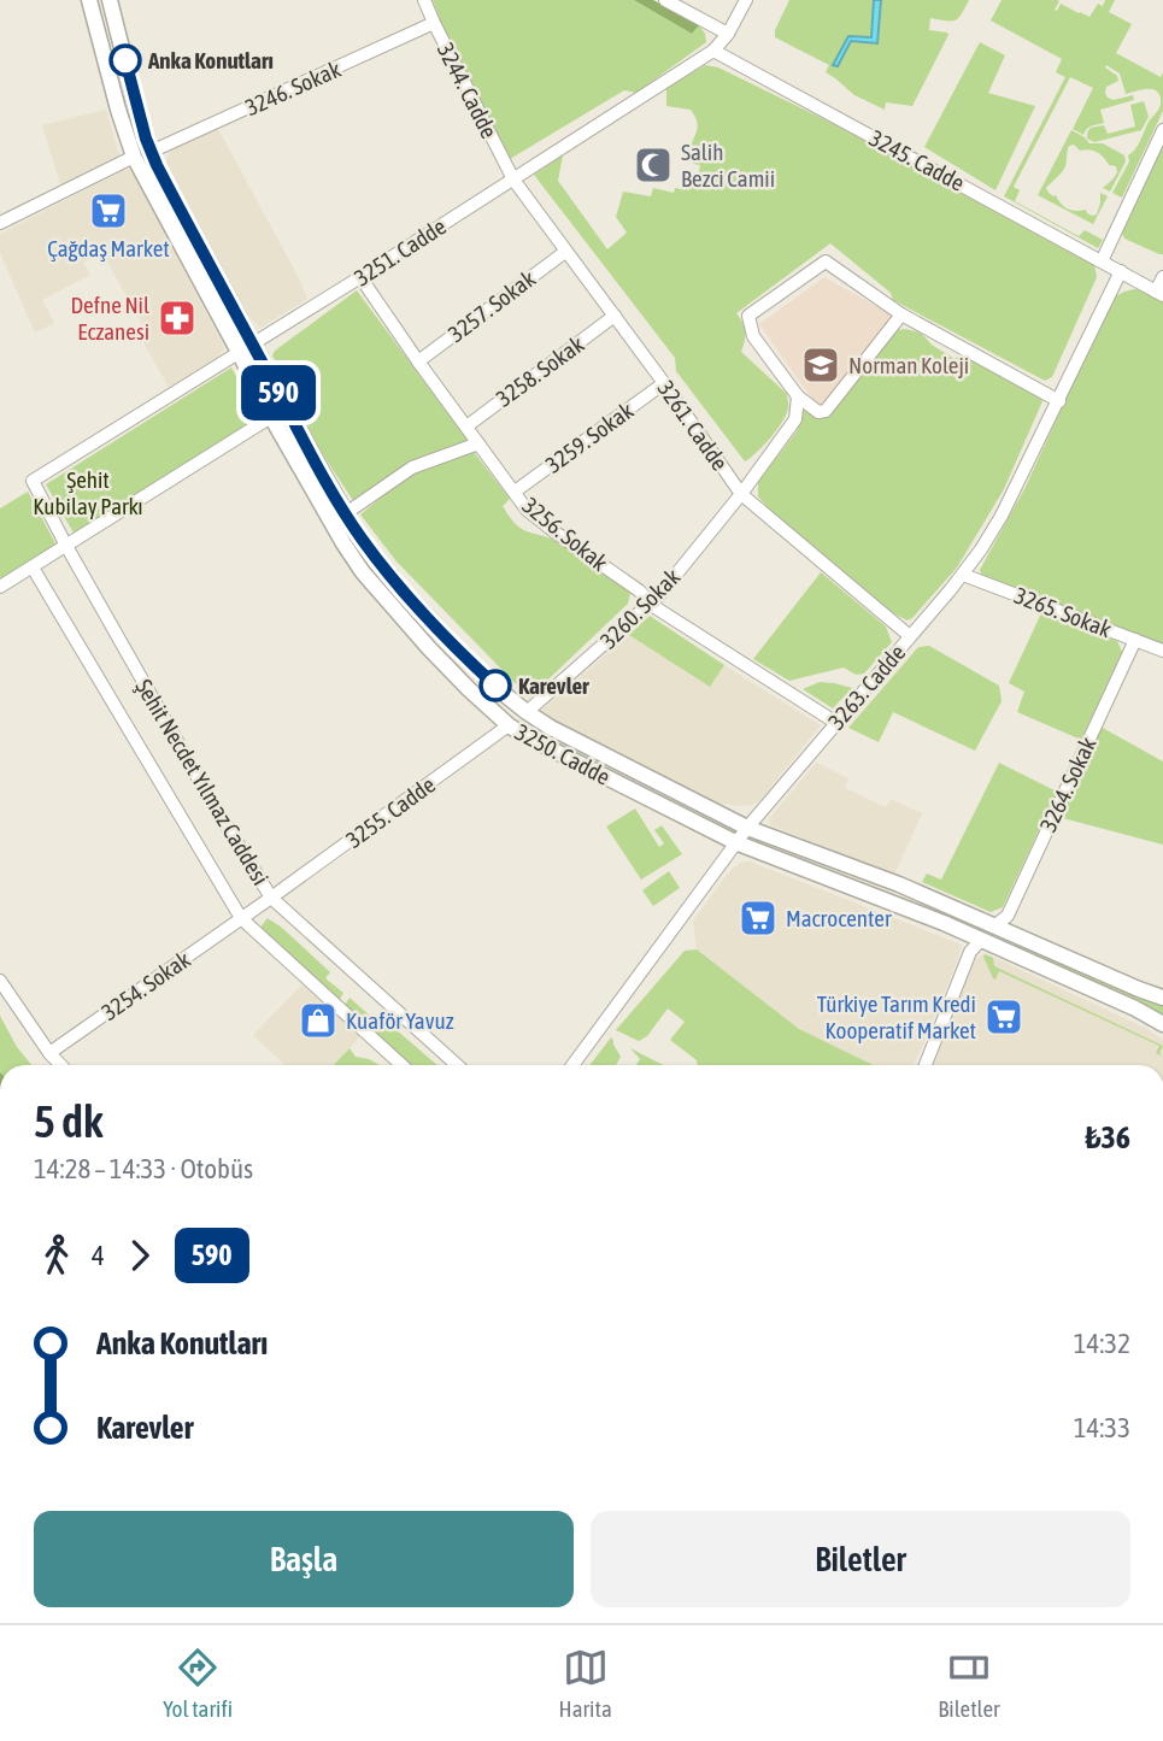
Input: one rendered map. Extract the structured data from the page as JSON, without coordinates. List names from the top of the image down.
{
  "streets": {
    "street": [
      "3246. Sokak",
      "3244. Cadde",
      "3245. Cadde",
      "3251. Cadde",
      "3257. Sokak",
      "3258. Sokak",
      "3261. Cadde",
      "3259. Sokak",
      "3256. Sokak",
      "3260. Sokak",
      "3265. Sokak",
      "3263. Cadde",
      "3250. Cadde",
      "Şehit Necdet Yılmaz Caddesi",
      "3264. Sokak",
      "3255. Cadde",
      "3254. Sokak"
    ]
  },
  "crossings": [
    ["3246. Sokak", "3244. Cadde"],
    ["3246. Sokak", "3250. Cadde"],
    ["3244. Cadde", "3251. Cadde"],
    ["3244. Cadde", "3261. Cadde"],
    ["3245. Cadde", "3251. Cadde"],
    ["3245. Cadde", "3263. Cadde"],
    ["3251. Cadde", "3261. Cadde"],
    ["3251. Cadde", "3256. Sokak"],
    ["3251. Cadde", "3250. Cadde"],
    ["3251. Cadde", "Şehit Necdet Yılmaz Caddesi"],
    ["3257. Sokak", "3261. Cadde"],
    ["3257. Sokak", "3256. Sokak"],
    ["3258. Sokak", "3261. Cadde"],
    ["3258. Sokak", "3256. Sokak"],
    ["3261. Cadde", "3259. Sokak"],
    ["3261. Cadde", "3260. Sokak"],
    ["3261. Cadde", "3263. Cadde"],
    ["3259. Sokak", "3256. Sokak"],
    ["3256. Sokak", "3260. Sokak"],
    ["3256. Sokak", "3263. Cadde"],
    ["3260. Sokak", "3250. Cadde"],
    ["3265. Sokak", "3263. Cadde"],
    ["3265. Sokak", "3264. Sokak"],
    ["3263. Cadde", "3250. Cadde"],
    ["3250. Cadde", "3264. Sokak"],
    ["3250. Cadde", "3255. Cadde"],
    ["Şehit Necdet Yılmaz Caddesi", "3255. Cadde"],
    ["Şehit Necdet Yılmaz Caddesi", "3254. Sokak"],
    ["3255. Cadde", "3254. Sokak"]
  ],
  "parks": ["Şehit Kubilay Parkı"],
  "places": {
    "other": ["Anka Konutları", "Karevler"],
    "mosque": ["Salih Bezci Camii"],
    "supermarket": ["Çağdaş Market", "Macrocenter", "Türkiye Tarım Kredi Kooperatif Market"],
    "pharmacy": ["Defne Nil Eczanesi"],
    "school or university": ["Norman Koleji"],
    "shop": ["Kuaför Yavuz"]
  },
  "lines": ["bus line 590"],
  "page": {
    "on_map": "590",
    "heading": ["5 dk", "14:28 – 14:33 · Otobüs", "₺36"],
    "legs": ["4", "590"],
    "list": [
      {
        "name": "Anka Konutları",
        "value": "14:32"
      },
      {
        "name": "Karevler",
        "value": "14:33"
      }
    ],
    "buttons": ["Başla", "Biletler"],
    "tabs": ["Yol tarifi", "Harita", "Biletler"]
  }
}
